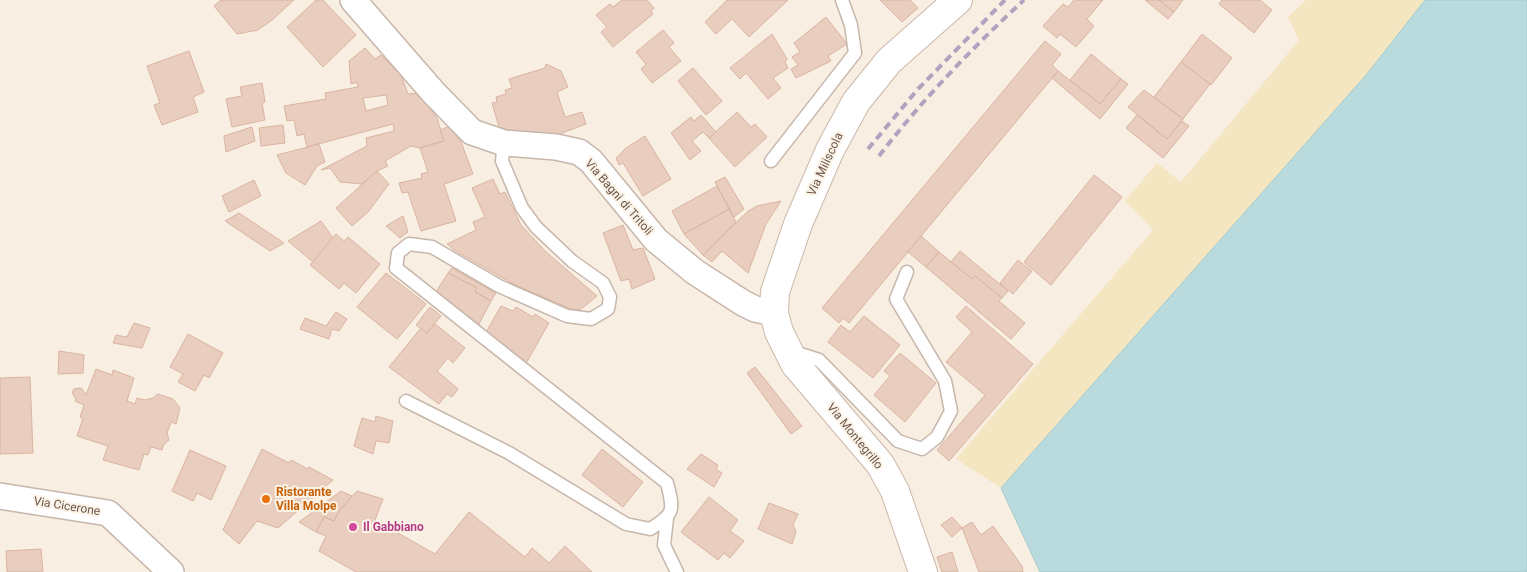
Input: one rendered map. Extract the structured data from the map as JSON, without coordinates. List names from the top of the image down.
{
  "streets": {
    "main road": ["Via Miliscola", "Via Montegrillo"],
    "street": ["Via Bagni di Tritoli", "Via Cicerone"]
  },
  "crossings": [
    ["Via Miliscola", "Via Bagni di Tritoli"],
    ["Via Miliscola", "Via Montegrillo"]
  ],
  "places": ["Ristorante Villa Molpe", "Il Gabbiano"]
}
